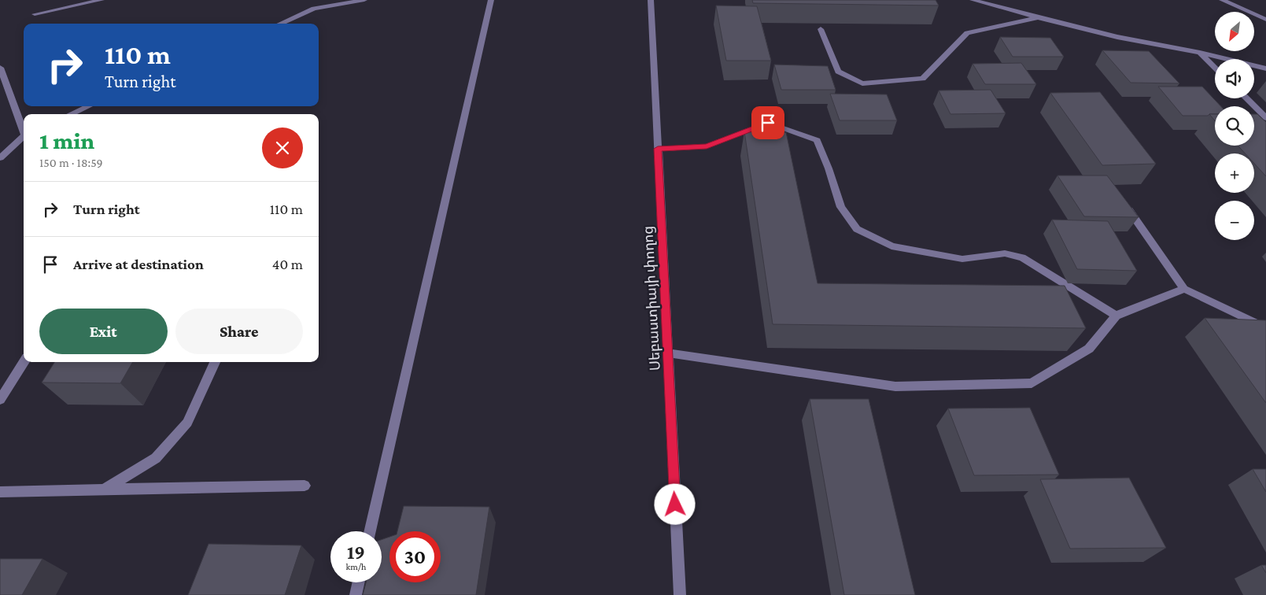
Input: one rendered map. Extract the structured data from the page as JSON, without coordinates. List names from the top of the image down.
{
  "streets": {
    "street": ["Սեբաստիայի փողոց"]
  },
  "north": "bottom left",
  "page": {
    "map_buttons": ["+", "−"],
    "turn": ["110 m", "Turn right"],
    "heading": ["1 min", "150 m · 18:59"],
    "list": [
      {
        "name": "Turn right",
        "value": "110 m"
      },
      {
        "name": "Arrive at destination",
        "value": "40 m"
      }
    ],
    "buttons": ["Exit", "Share"],
    "speed": "19 km/h",
    "limit": "30"
  }
}
